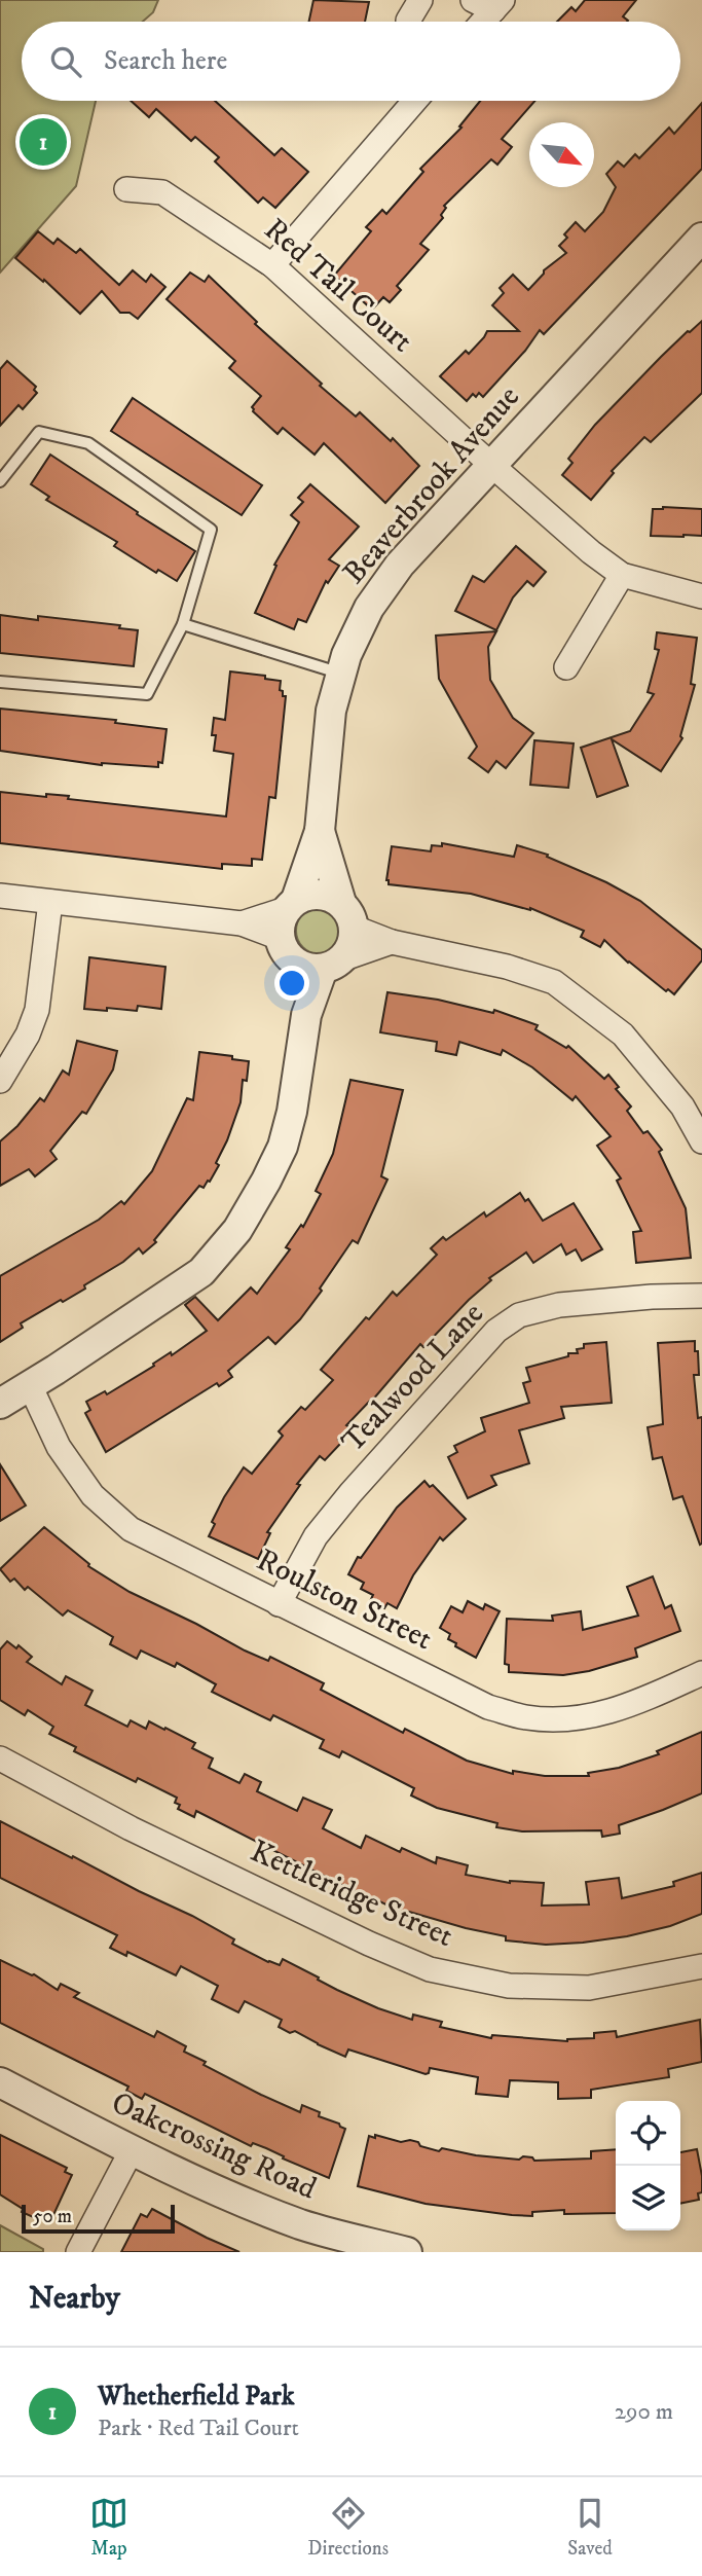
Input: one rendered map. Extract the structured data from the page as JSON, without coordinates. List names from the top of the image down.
{
  "streets": {
    "street": [
      "Red Tail Court",
      "Beaverbrook Avenue",
      "Tealwood Lane",
      "Roulston Street",
      "Kettleridge Street",
      "Oakcrossing Road"
    ]
  },
  "crossings": [
    ["Red Tail Court", "Beaverbrook Avenue"],
    ["Tealwood Lane", "Roulston Street"]
  ],
  "scale_bar": "50 m",
  "north": "bottom right",
  "page": {
    "search": "Search here",
    "pins": "1",
    "scale": "50 m",
    "heading": "Nearby",
    "list": [
      {
        "mark": "1",
        "name": "Whetherfield Park",
        "note": "Park · Red Tail Court",
        "value": "290 m"
      }
    ],
    "nav": ["Map", "Directions", "Saved"]
  }
}
